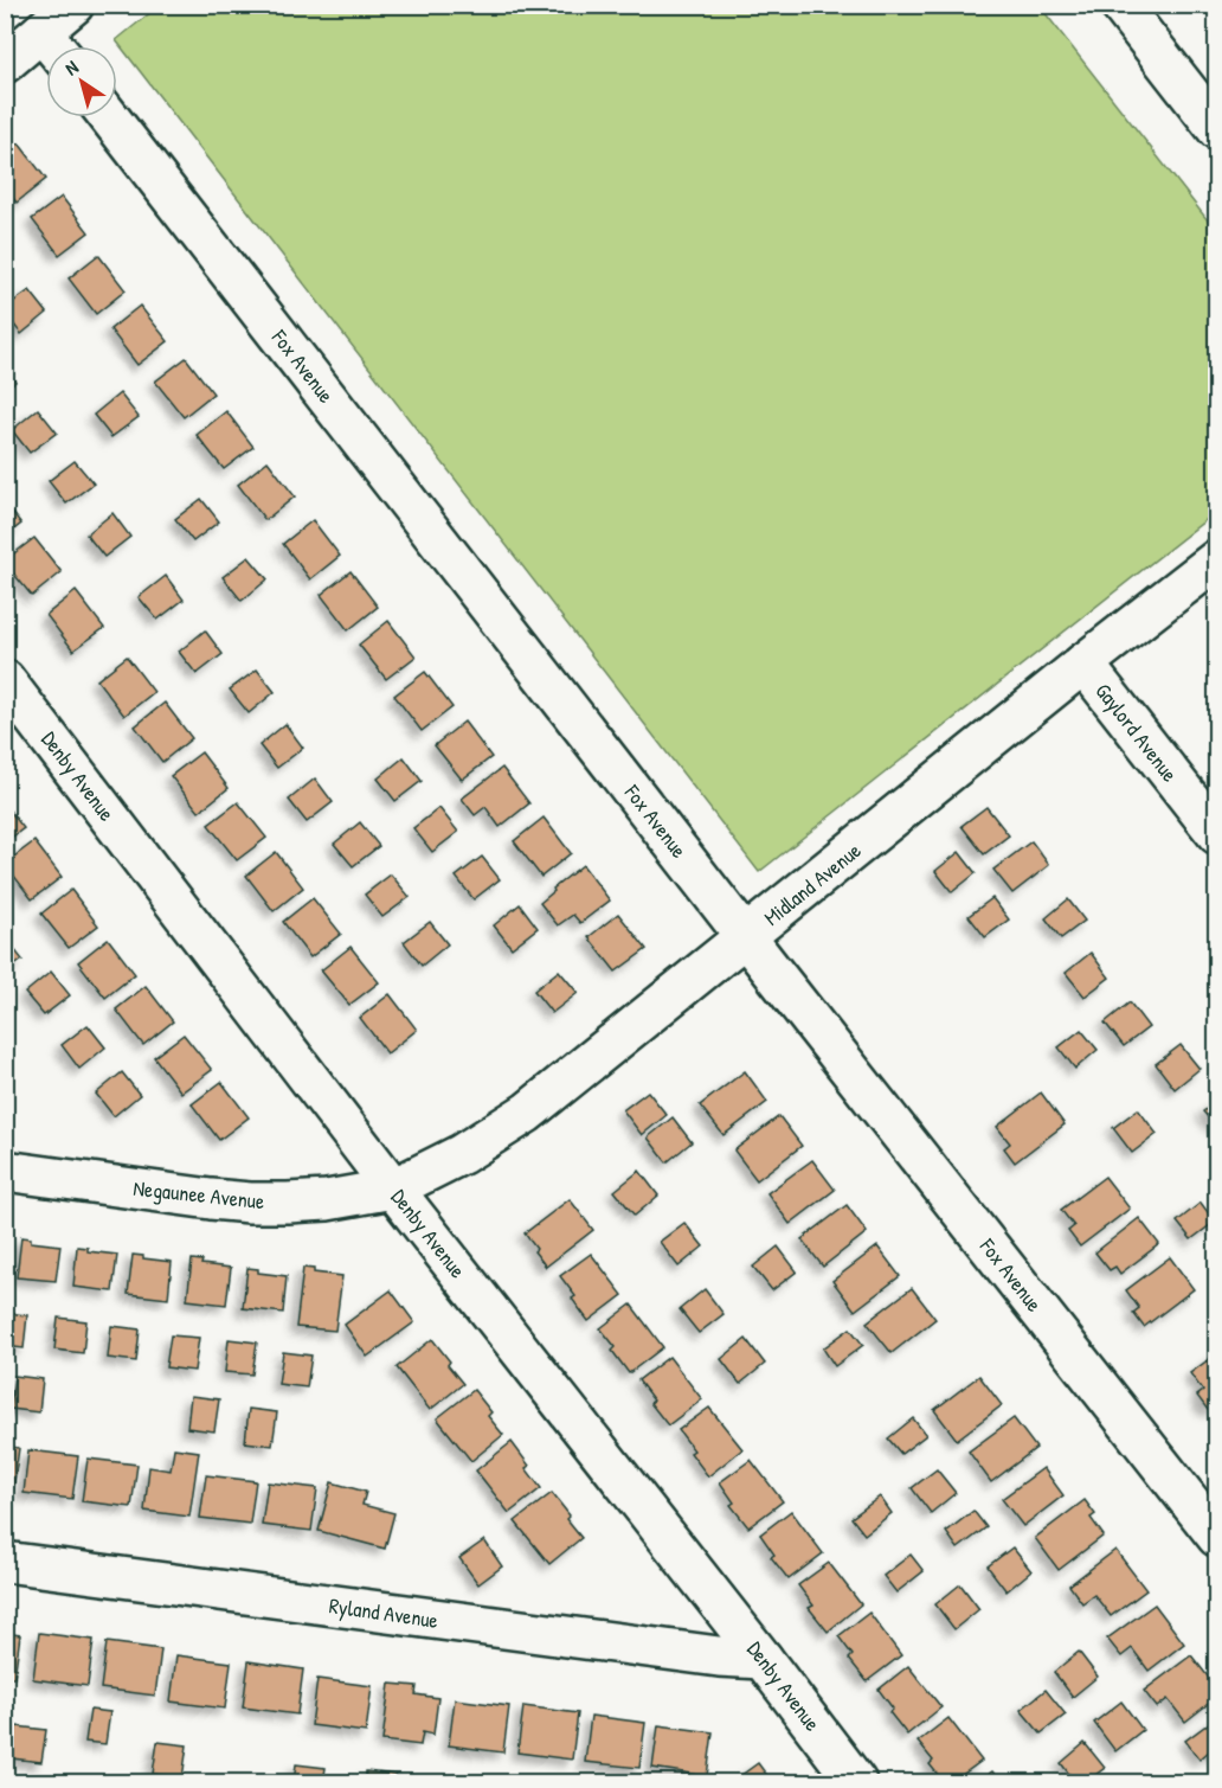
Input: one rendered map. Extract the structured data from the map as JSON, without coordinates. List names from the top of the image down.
{
  "streets": {
    "street": [
      "Fox Avenue",
      "Gaylord Avenue",
      "Denby Avenue",
      "Midland Avenue",
      "Negaunee Avenue",
      "Ryland Avenue"
    ]
  },
  "crossings": [
    ["Fox Avenue", "Midland Avenue"],
    ["Gaylord Avenue", "Midland Avenue"],
    ["Denby Avenue", "Midland Avenue"],
    ["Denby Avenue", "Negaunee Avenue"],
    ["Denby Avenue", "Ryland Avenue"],
    ["Midland Avenue", "Negaunee Avenue"]
  ],
  "north": "top left"
}
